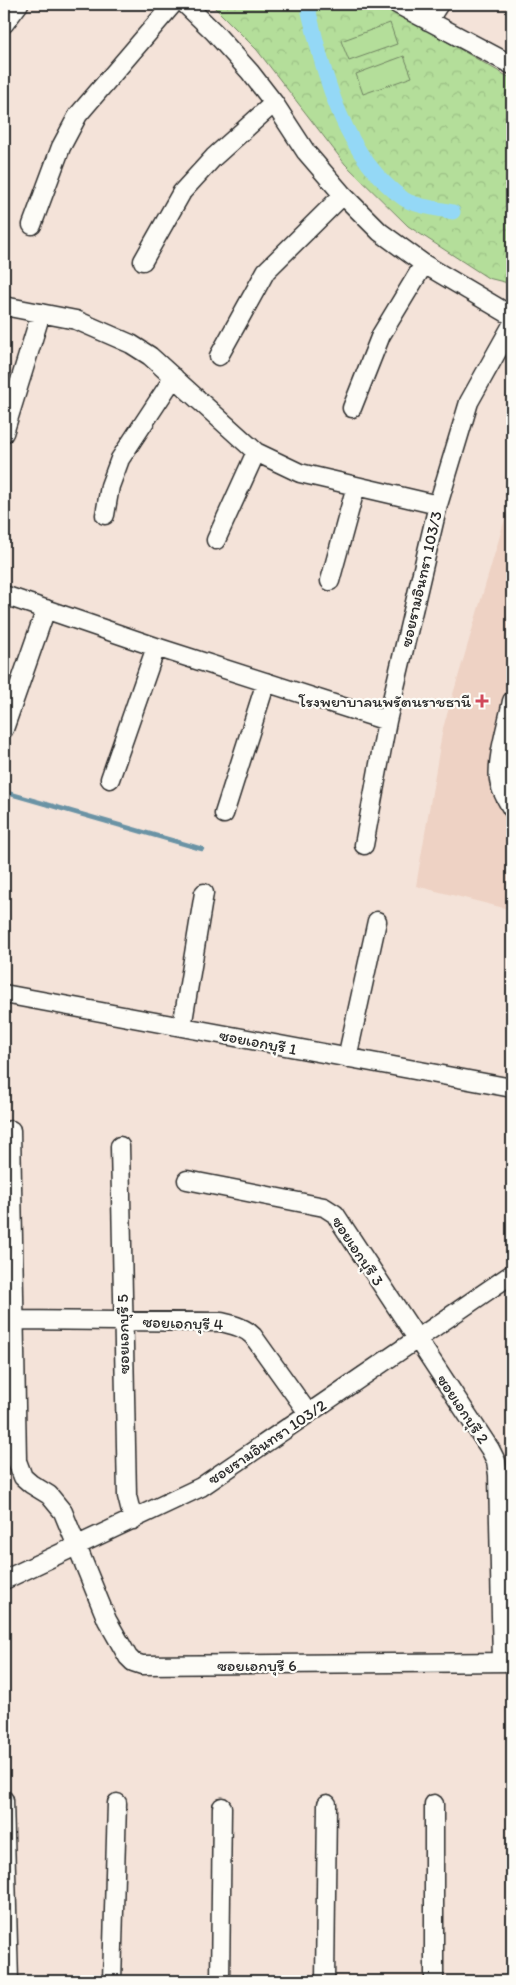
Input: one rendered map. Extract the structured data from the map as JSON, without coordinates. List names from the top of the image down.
{
  "streets": {
    "street": [
      "ซอยรามอินทรา 103/3",
      "ซอยเอกบุรี 1",
      "ซอยเอกบุรี 3",
      "ซอยเอกบุรี 4",
      "ซอยเอกบุรี 5",
      "ซอยเอกบุรี 2",
      "ซอยรามอินทรา 103/2",
      "ซอยเอกบุรี 6"
    ]
  },
  "crossings": [
    ["ซอยเอกบุรี 3", "ซอยเอกบุรี 2"],
    ["ซอยเอกบุรี 3", "ซอยรามอินทรา 103/2"],
    ["ซอยเอกบุรี 4", "ซอยเอกบุรี 5"],
    ["ซอยเอกบุรี 4", "ซอยรามอินทรา 103/2"],
    ["ซอยเอกบุรี 4", "ซอยเอกบุรี 6"],
    ["ซอยเอกบุรี 5", "ซอยรามอินทรา 103/2"],
    ["ซอยเอกบุรี 2", "ซอยรามอินทรา 103/2"],
    ["ซอยเอกบุรี 2", "ซอยเอกบุรี 6"],
    ["ซอยรามอินทรา 103/2", "ซอยเอกบุรี 6"]
  ],
  "places": {
    "health": ["โรงพยาบาลนพรัตนราชธานี"]
  }
}
